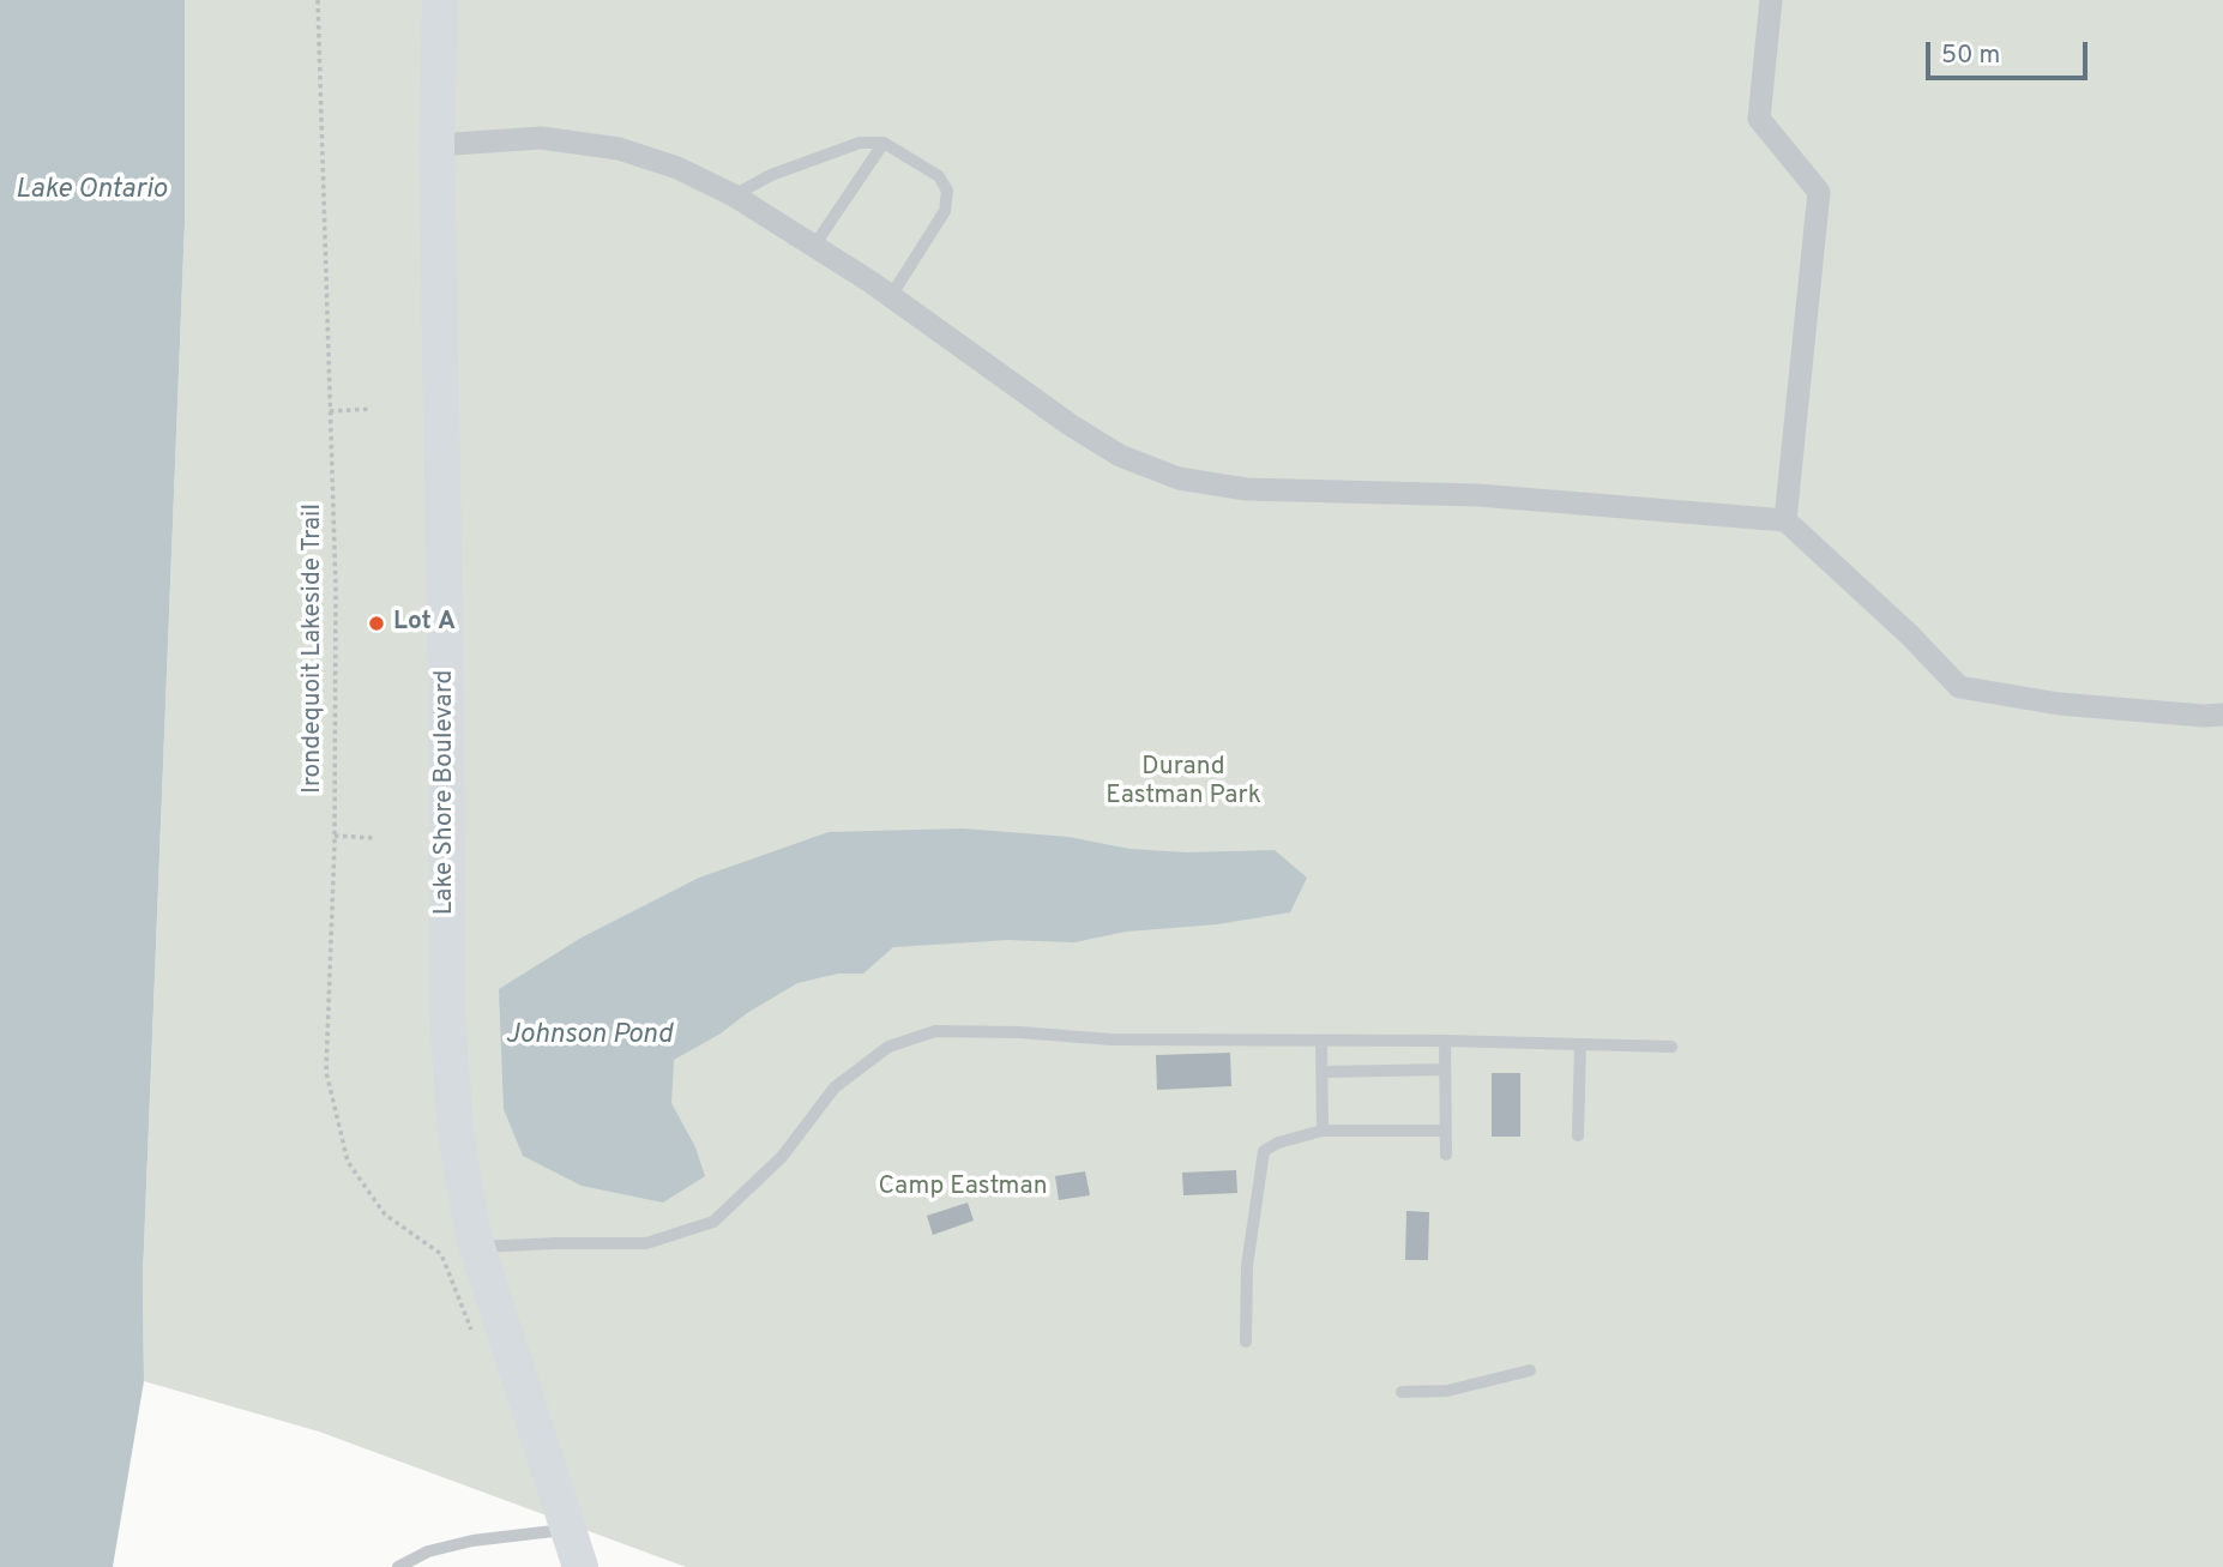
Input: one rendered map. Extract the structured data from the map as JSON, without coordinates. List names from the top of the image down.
{
  "streets": {
    "main road": ["Lake Shore Boulevard"],
    "path": ["Irondequoit Lakeside Trail"]
  },
  "water": ["Lake Ontario", "Johnson Pond"],
  "parks": ["Durand Eastman Park", "Camp Eastman"],
  "places": ["Lot A"],
  "scale_bar": "50 m"
}
